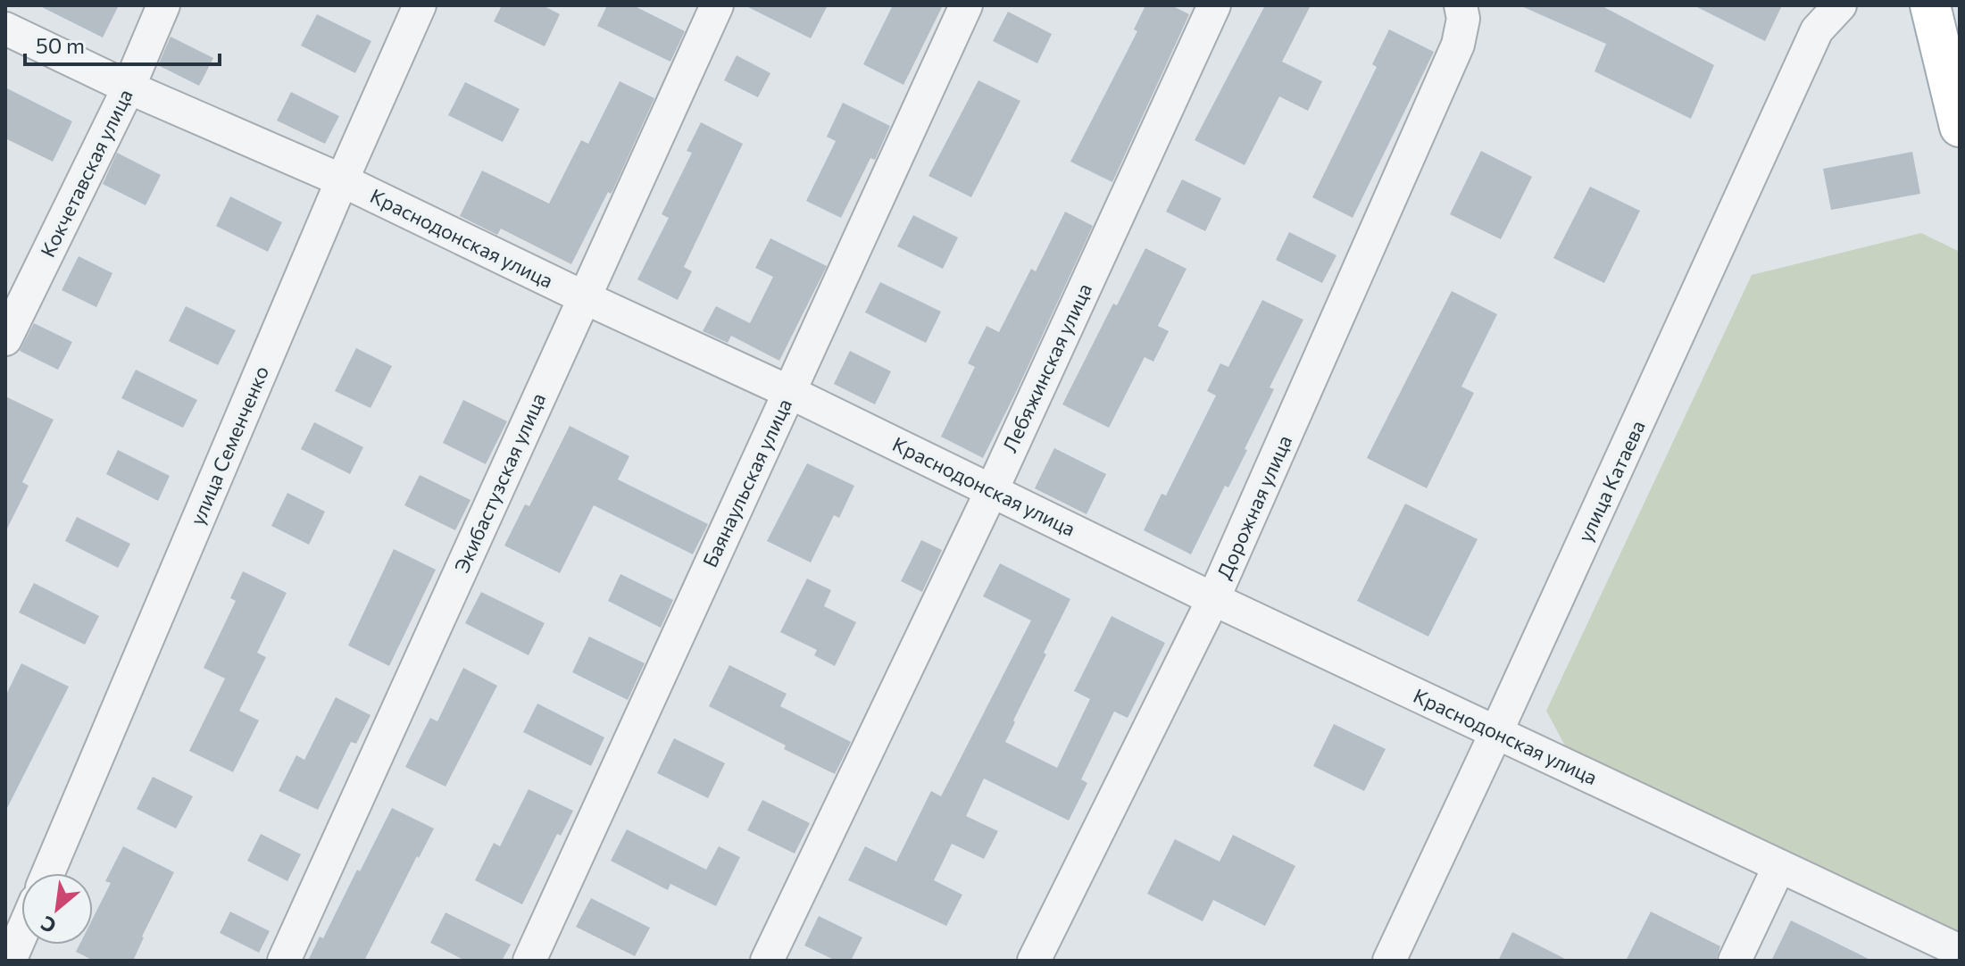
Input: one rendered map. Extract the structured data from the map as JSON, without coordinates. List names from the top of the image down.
{
  "streets": {
    "street": [
      "Кокчетавская улица",
      "Краснодонская улица",
      "Лебяжинская улица",
      "улица Семенченко",
      "улица Катаева",
      "Экибастузская улица",
      "Баянаульская улица",
      "Дорожная улица"
    ]
  },
  "crossings": [
    ["Кокчетавская улица", "Краснодонская улица"],
    ["Краснодонская улица", "Лебяжинская улица"],
    ["Краснодонская улица", "улица Семенченко"],
    ["Краснодонская улица", "улица Катаева"],
    ["Краснодонская улица", "Экибастузская улица"],
    ["Краснодонская улица", "Баянаульская улица"],
    ["Краснодонская улица", "Дорожная улица"]
  ],
  "scale_bar": "50 m",
  "north": "bottom left"
}
